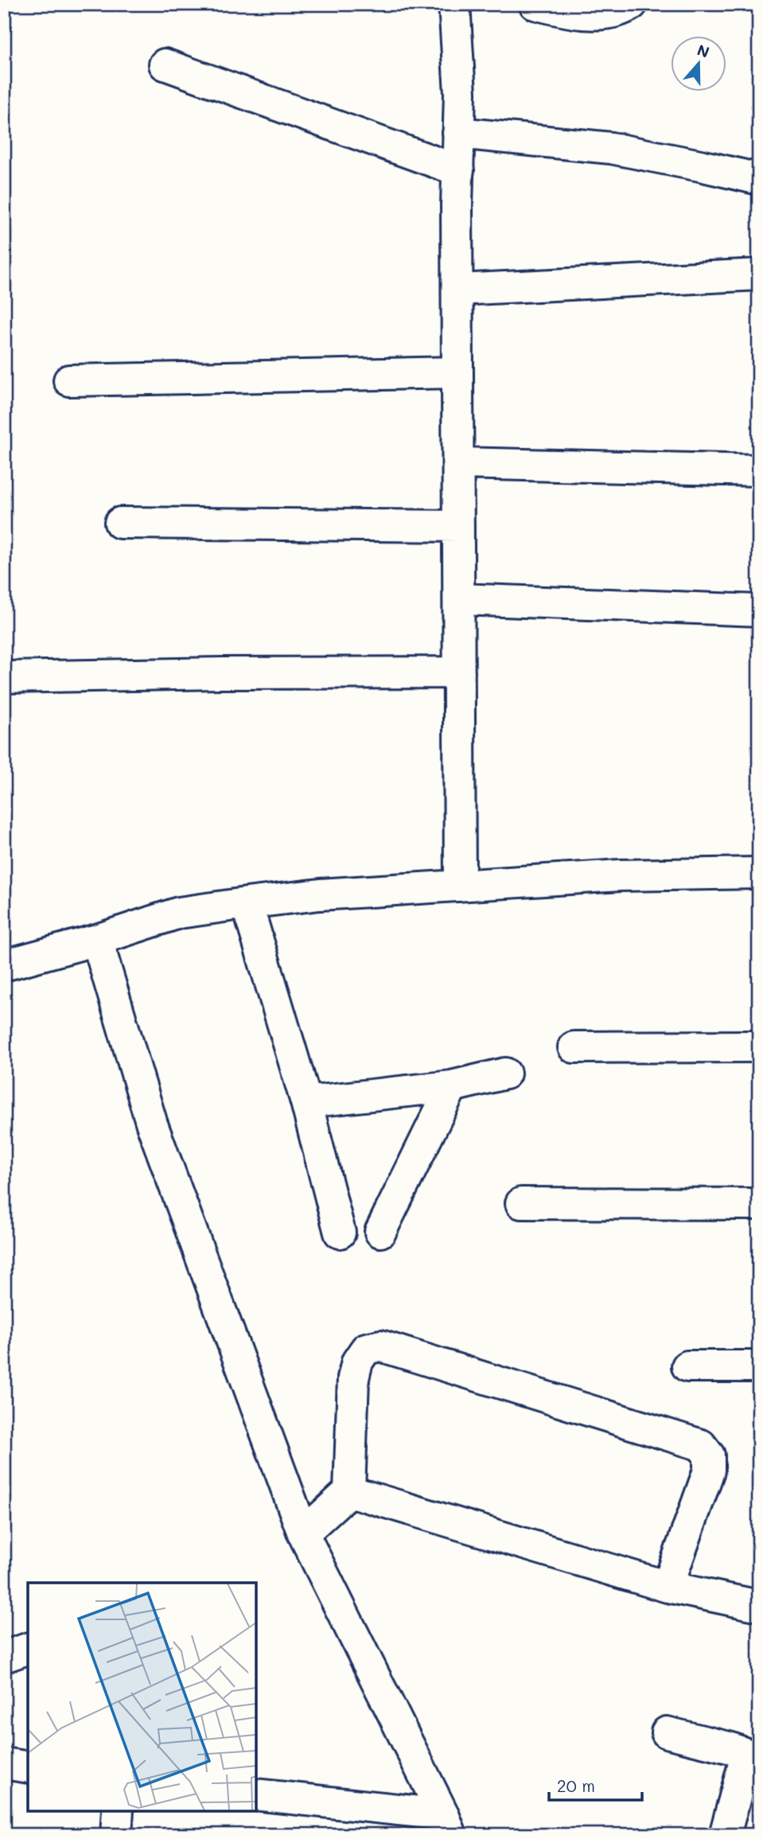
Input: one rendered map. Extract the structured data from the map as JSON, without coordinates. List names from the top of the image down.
{
  "scale_bar": "20 m",
  "north": "top"
}
